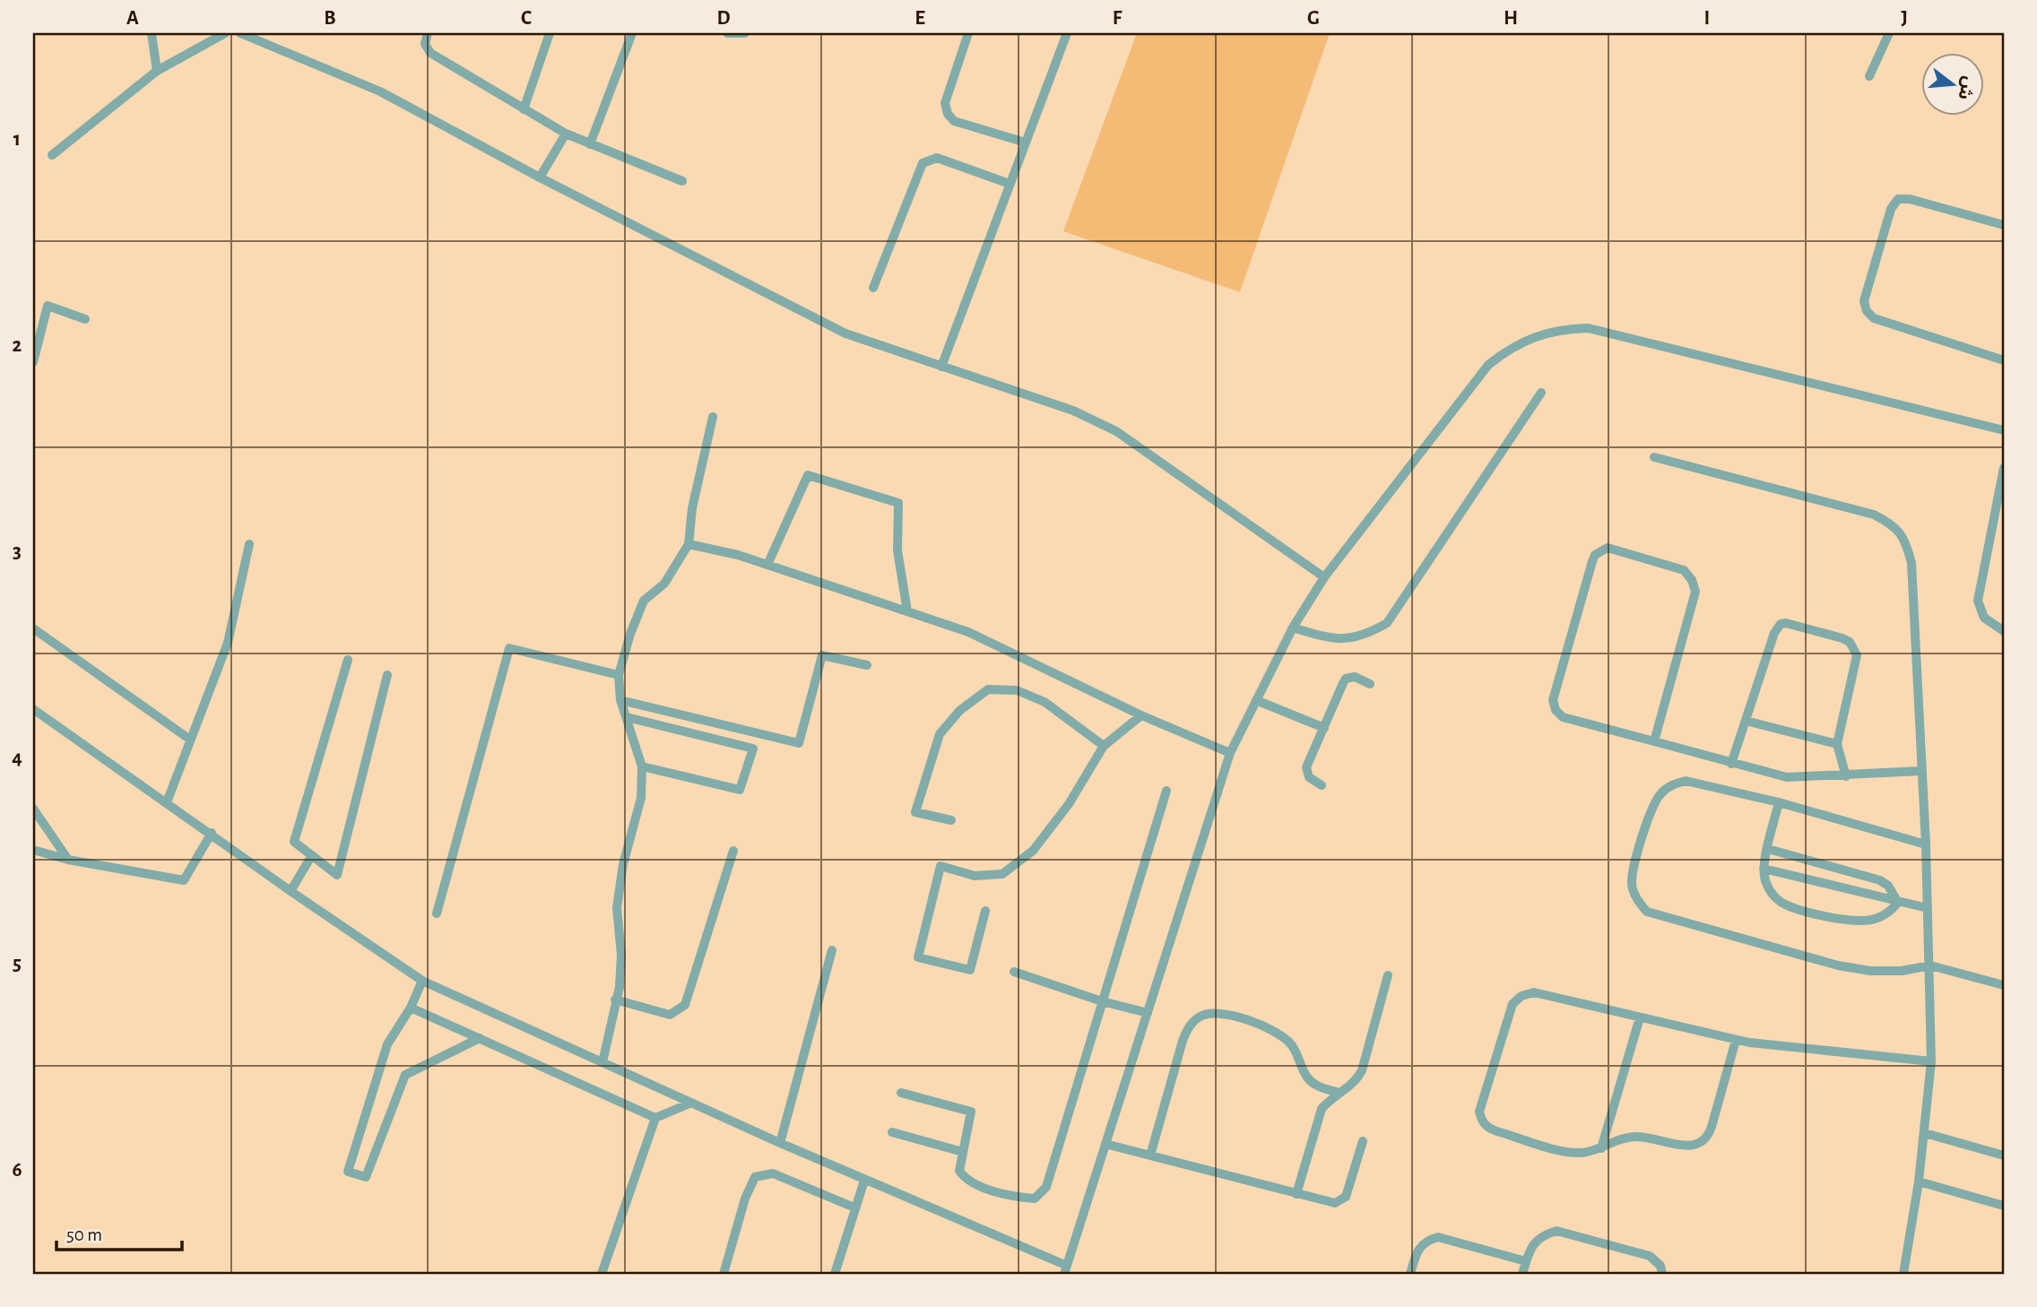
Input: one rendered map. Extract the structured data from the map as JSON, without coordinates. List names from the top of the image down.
{
  "scale_bar": "50 m",
  "north": "right",
  "grid": {
    "columns": [
      "A",
      "B",
      "C",
      "D",
      "E",
      "F",
      "G",
      "H",
      "I",
      "J"
    ],
    "rows": [
      "1",
      "2",
      "3",
      "4",
      "5",
      "6"
    ]
  }
}
